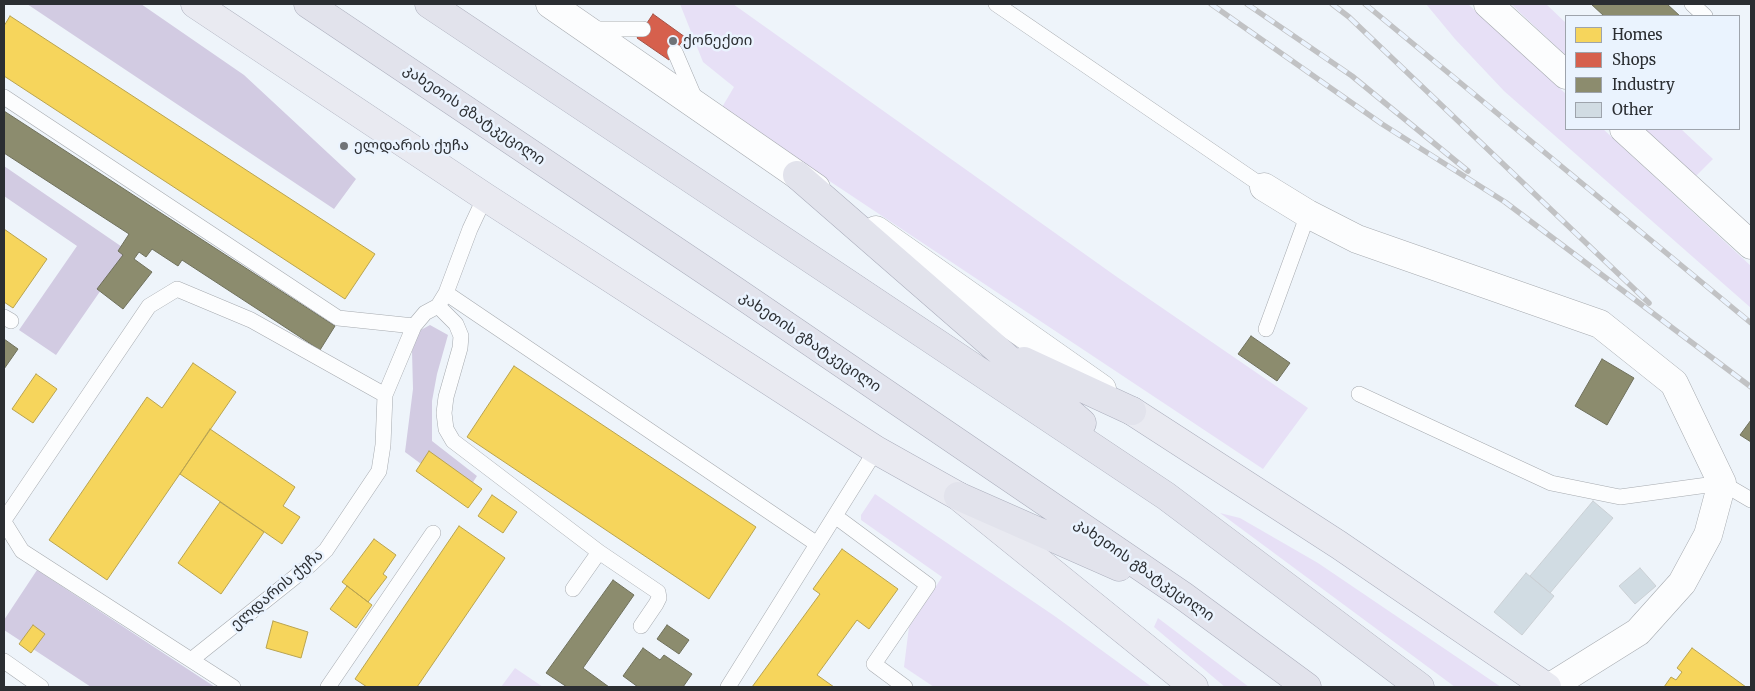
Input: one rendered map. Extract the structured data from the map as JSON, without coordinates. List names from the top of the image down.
{
  "streets": {
    "highway": ["კახეთის გზატკეცილი"],
    "lane": ["ელდარის ქუჩა"]
  },
  "places": ["ქონექთი", "ელდარის ქუჩა"],
  "legend": [
    "Homes",
    "Shops",
    "Industry",
    "Other"
  ]
}
